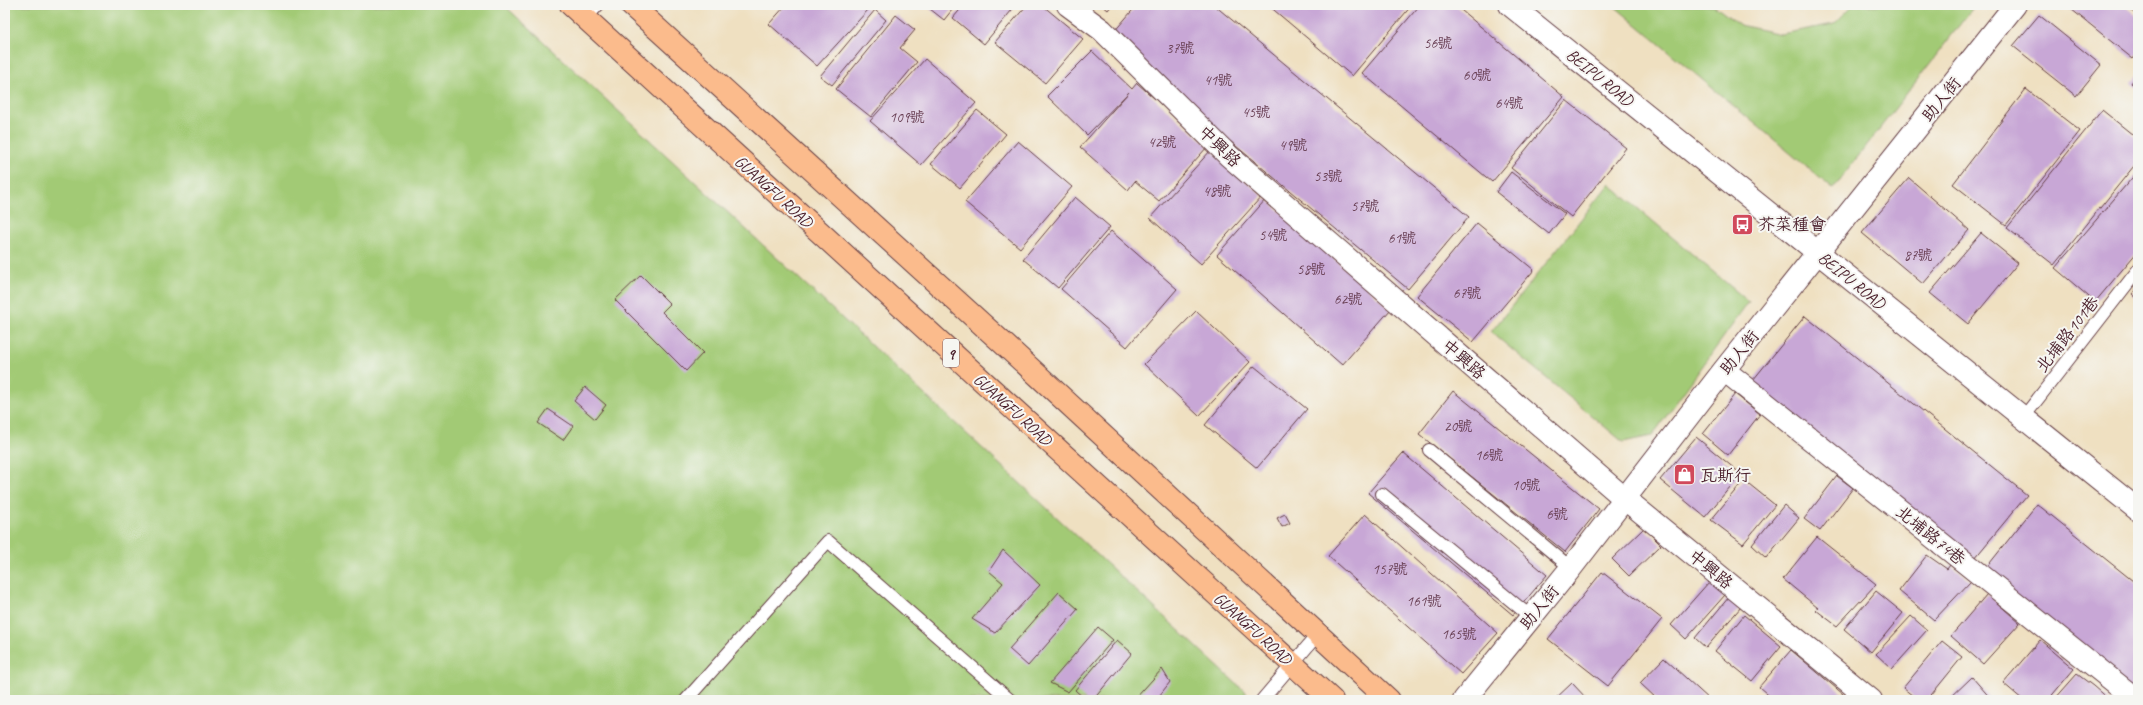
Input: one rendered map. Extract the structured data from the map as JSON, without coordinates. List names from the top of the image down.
{
  "streets": {
    "main road": ["GUANGFU ROAD", "9"],
    "street": [
      "BEIPU ROAD",
      "助人街",
      "中興路",
      "北埔路74巷"
    ],
    "lane": ["北埔路101巷"]
  },
  "crossings": [
    ["BEIPU ROAD", "助人街"],
    ["BEIPU ROAD", "北埔路101巷"],
    ["助人街", "中興路"],
    ["助人街", "北埔路74巷"]
  ],
  "places": {
    "bus stop": ["芥菜種會"],
    "shop": ["瓦斯行"]
  },
  "house_numbers": [
    "56號",
    "37號",
    "60號",
    "41號",
    "64號",
    "45號",
    "109號",
    "42號",
    "49號",
    "53號",
    "48號",
    "57號",
    "54號",
    "61號",
    "87號",
    "58號",
    "67號",
    "62號",
    "20號",
    "16號",
    "10號",
    "6號",
    "157號",
    "161號",
    "165號"
  ]
}
